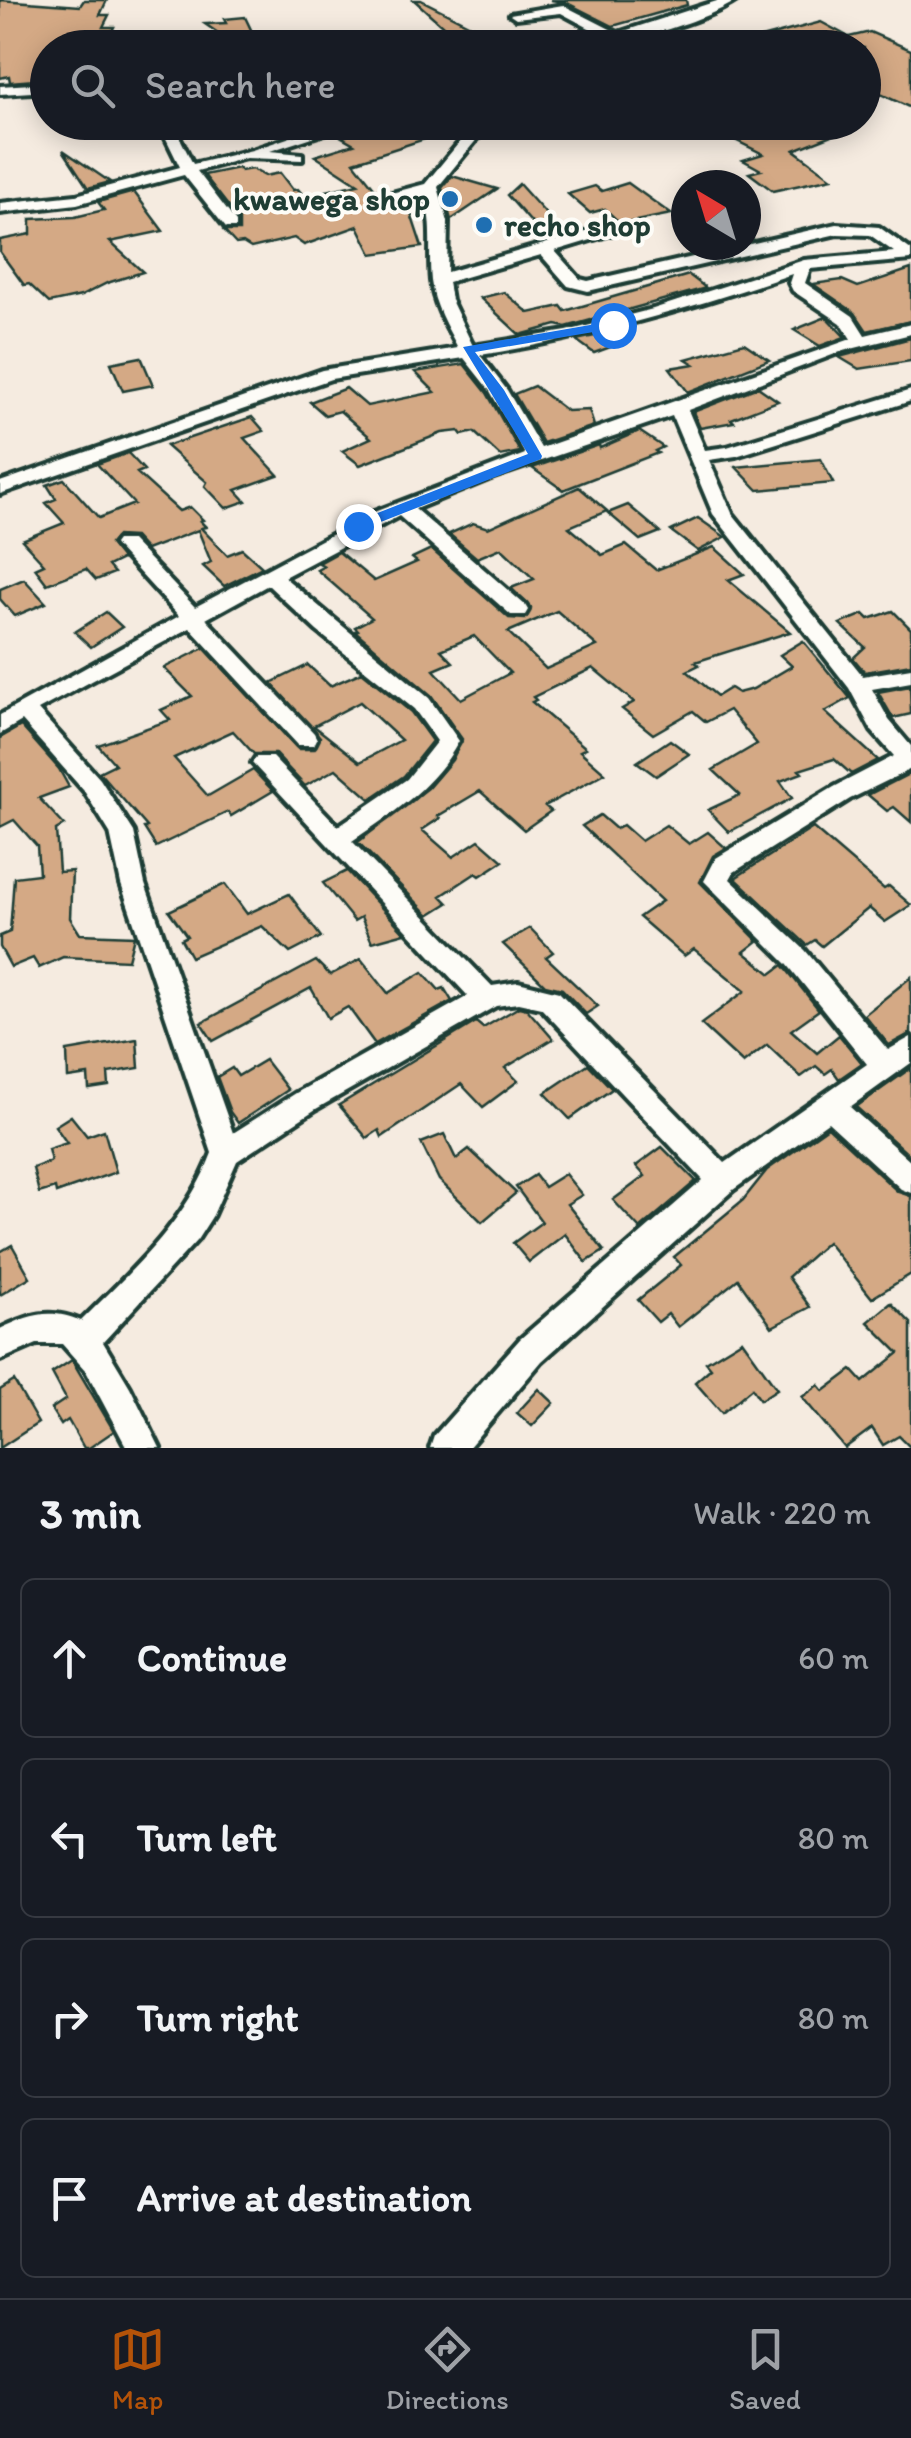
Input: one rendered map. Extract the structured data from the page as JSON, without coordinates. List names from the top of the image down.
{
  "places": ["kwawega shop", "recho shop"],
  "north": "top left",
  "page": {
    "search": "Search here",
    "heading": ["3 min", "Walk · 220 m"],
    "list": [
      ["Continue", "60 m"],
      ["Turn left", "80 m"],
      ["Turn right", "80 m"],
      "Arrive at destination"
    ],
    "nav": ["Map", "Directions", "Saved"]
  }
}
